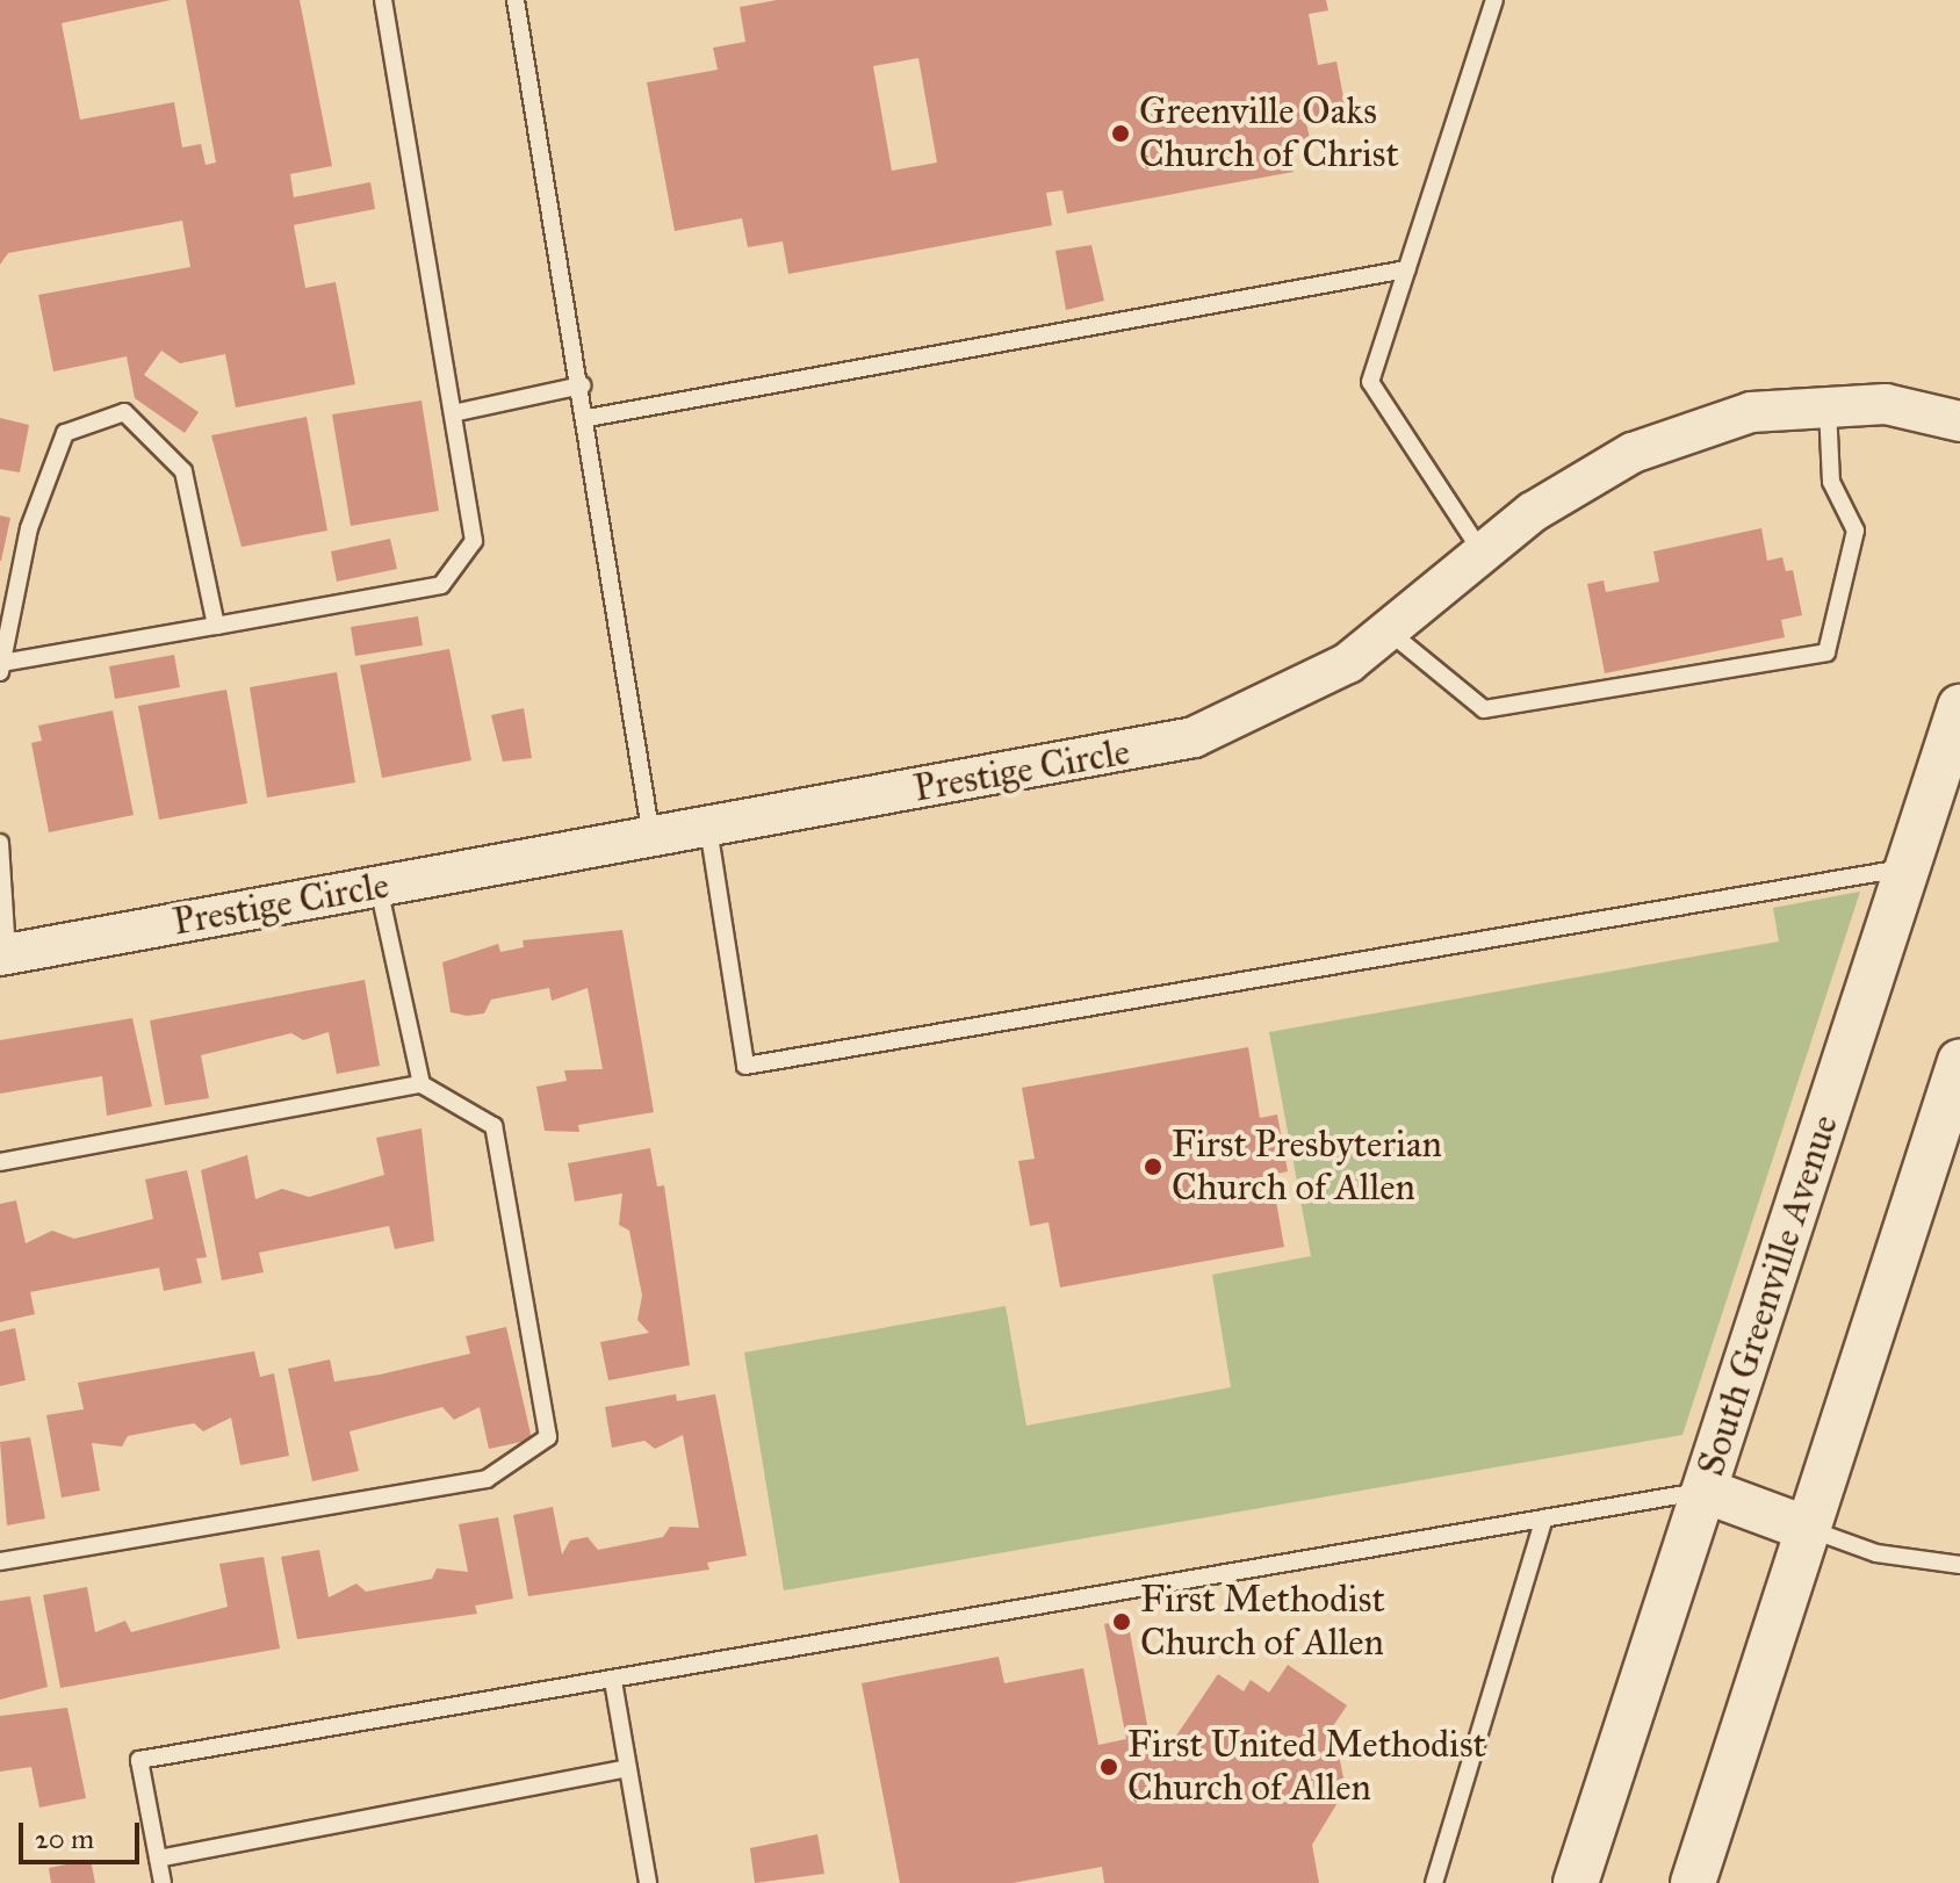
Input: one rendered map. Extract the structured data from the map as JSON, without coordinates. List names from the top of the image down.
{
  "streets": {
    "main road": ["South Greenville Avenue"],
    "street": ["Prestige Circle"]
  },
  "places": [
    "Greenville Oaks Church of Christ",
    "First Presbyterian Church of Allen",
    "First Methodist Church of Allen",
    "First United Methodist Church of Allen"
  ],
  "scale_bar": "20 m"
}
